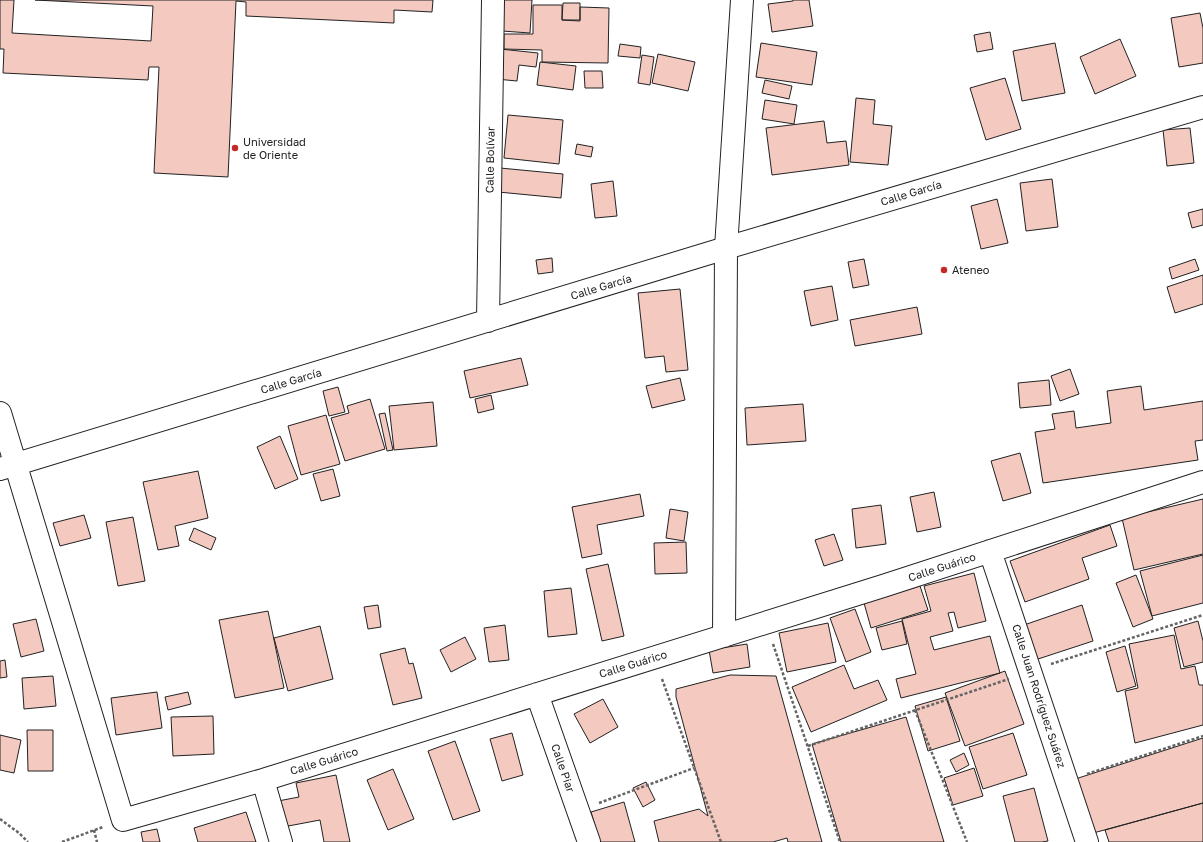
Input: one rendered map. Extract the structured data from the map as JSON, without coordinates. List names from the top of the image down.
{
  "streets": {
    "street": [
      "Calle Bolívar",
      "Calle García",
      "Calle Guárico",
      "Calle Juan Rodríguez Suárez",
      "Calle Piar"
    ]
  },
  "crossings": [
    ["Calle Bolívar", "Calle García"],
    ["Calle Guárico", "Calle Juan Rodríguez Suárez"],
    ["Calle Guárico", "Calle Piar"]
  ],
  "places": ["Universidad de Oriente", "Ateneo"]
}
